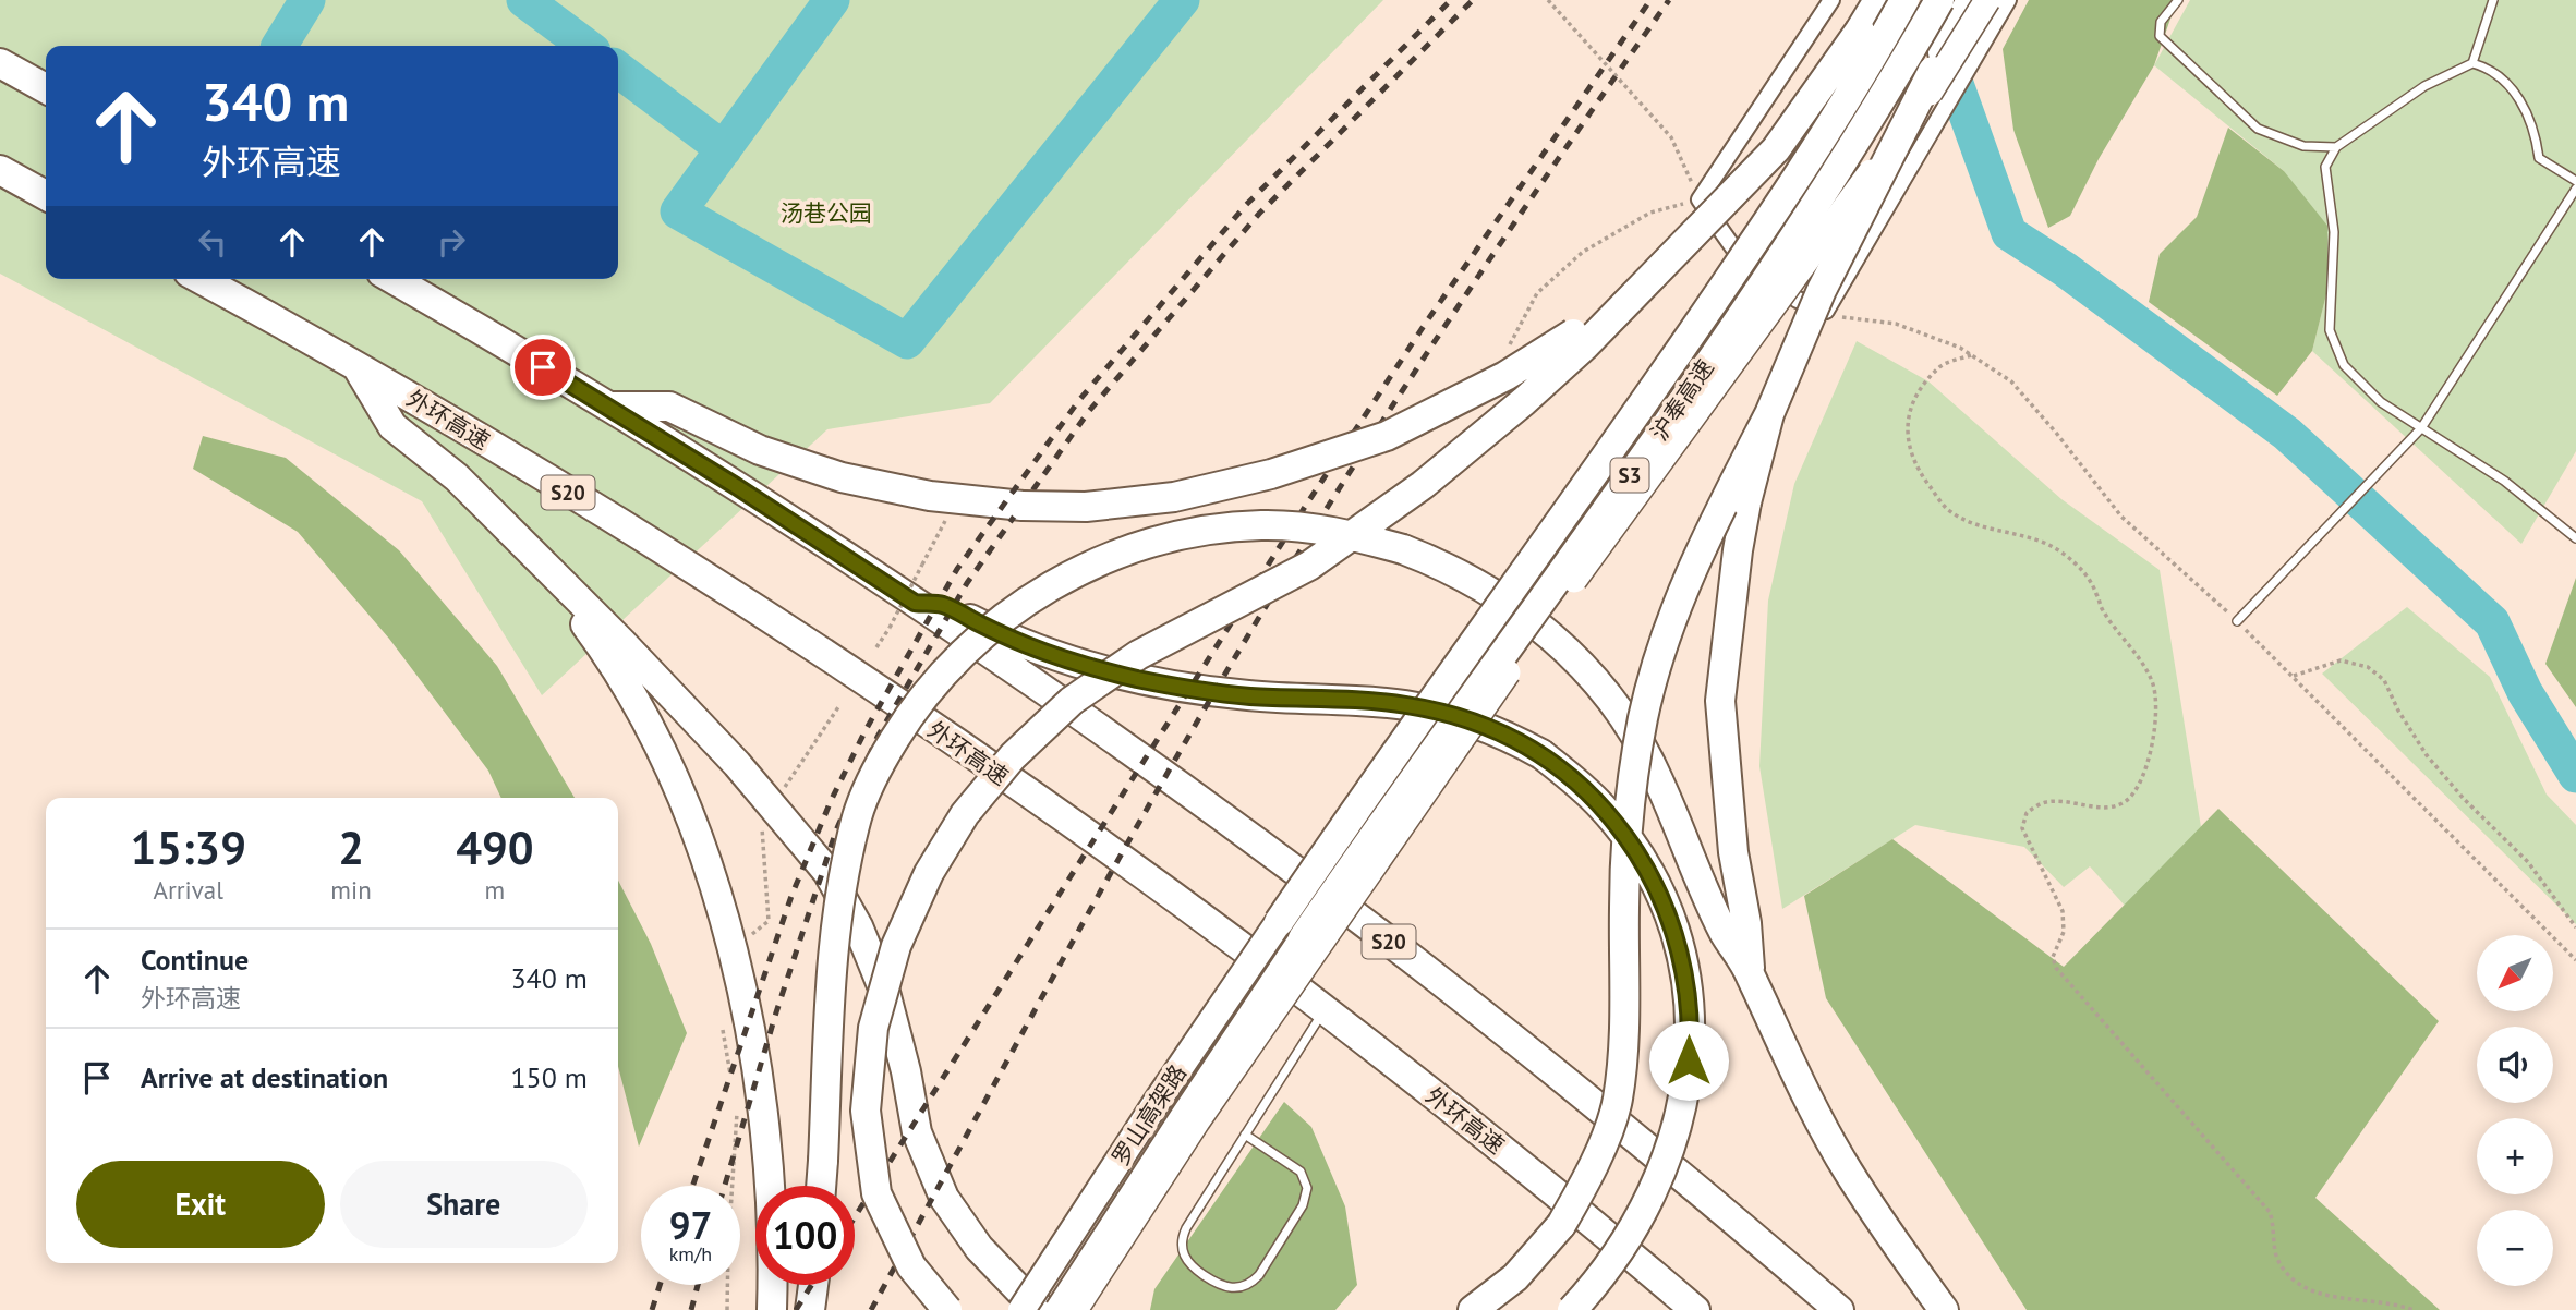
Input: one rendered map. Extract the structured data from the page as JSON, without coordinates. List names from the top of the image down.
{
  "streets": {
    "highway": [
      "沪奉高速",
      "外环高速",
      "S3",
      "S20",
      "罗山高架路"
    ]
  },
  "crossings": [
    ["沪奉高速", "罗山高架路"]
  ],
  "parks": ["汤巷公园"],
  "north": "bottom left",
  "page": {
    "turn": ["340 m", "外环高速"],
    "eta": [
      "15:39",
      "Arrival",
      "2",
      "min",
      "490",
      "m"
    ],
    "list": [
      {
        "name": "Continue",
        "note": "外环高速",
        "value": "340 m"
      },
      {
        "name": "Arrive at destination",
        "value": "150 m"
      }
    ],
    "map_buttons": ["+", "−"],
    "buttons": ["Exit", "Share"],
    "speed": "97 km/h",
    "limit": "100"
  }
}
